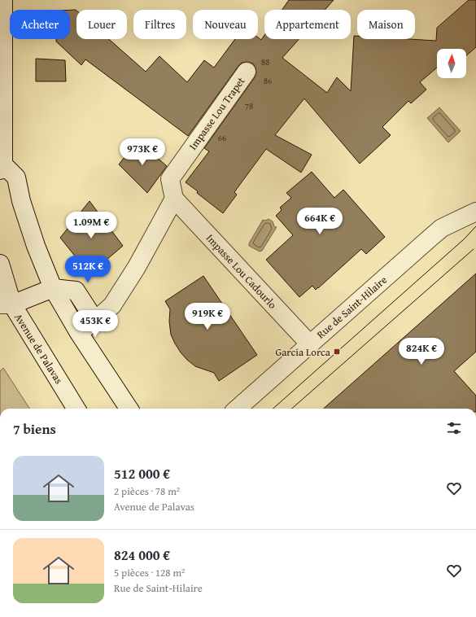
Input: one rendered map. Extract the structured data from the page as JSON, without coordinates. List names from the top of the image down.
{
  "streets": {
    "street": [
      "Impasse Lou Trapet",
      "Impasse Lou Cadourlo",
      "Rue de Saint-Hilaire",
      "Avenue de Palavas"
    ]
  },
  "crossings": [
    ["Impasse Lou Trapet", "Impasse Lou Cadourlo"],
    ["Impasse Lou Cadourlo", "Rue de Saint-Hilaire"]
  ],
  "places": {
    "transit": ["Garcia Lorca"]
  },
  "house_numbers": [
    "88",
    "86",
    "78",
    "66"
  ],
  "north": "top",
  "page": {
    "chip": [
      "Acheter",
      "Louer",
      "Filtres",
      "Nouveau",
      "Appartement",
      "Maison"
    ],
    "price": [
      "973K €",
      "664K €",
      "1.09M €",
      "512K €",
      "919K €",
      "453K €",
      "824K €"
    ],
    "heading": "7 biens",
    "list": [
      {
        "name": "512 000 €",
        "note": "2 pièces · 78 m² · Avenue de Palavas"
      },
      {
        "name": "824 000 €",
        "note": "5 pièces · 128 m² · Rue de Saint-Hilaire"
      }
    ]
  }
}
